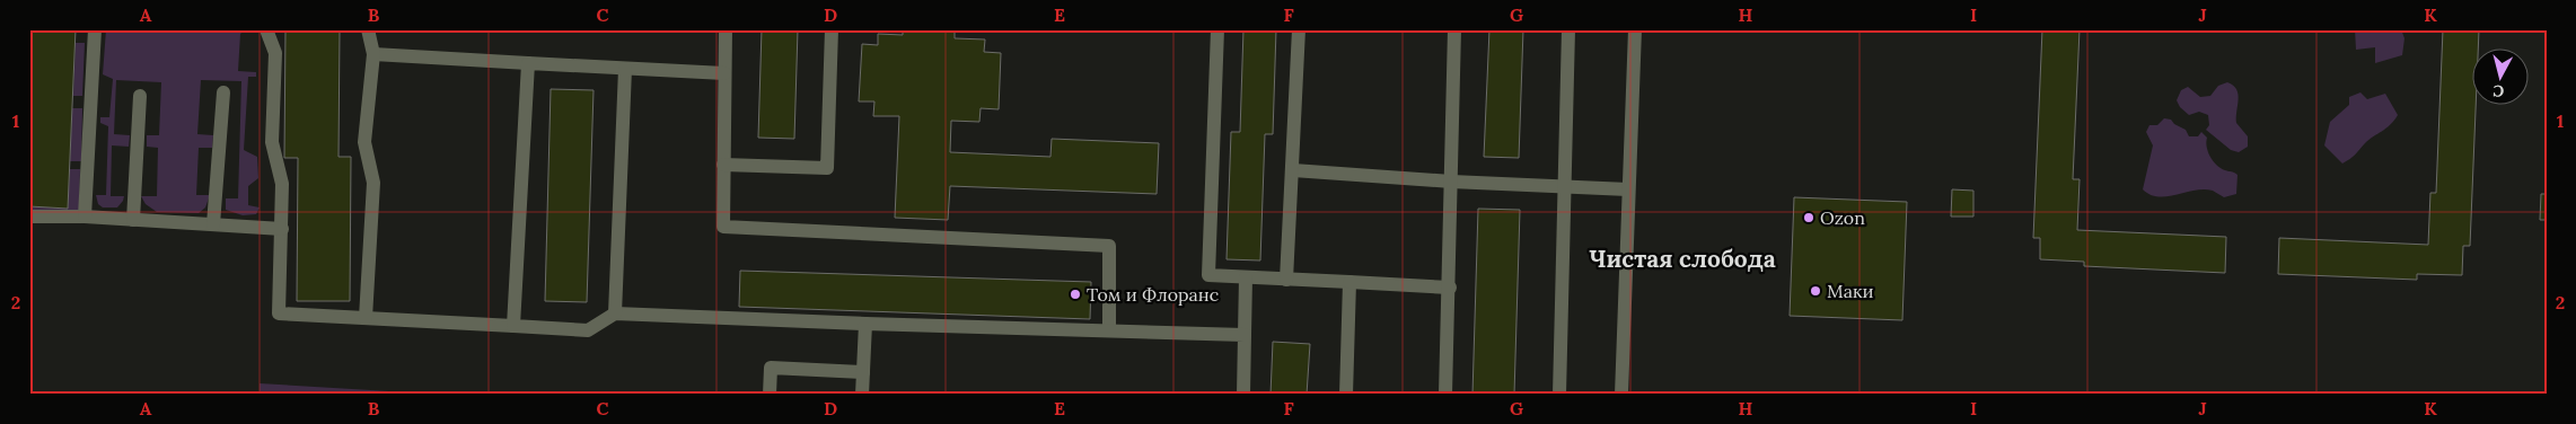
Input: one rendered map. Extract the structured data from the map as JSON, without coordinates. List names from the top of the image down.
{
  "districts": ["Чистая слобода"],
  "places": ["Ozon", "Маки", "Том и Флоранс"],
  "north": "bottom",
  "grid": {
    "columns": [
      "A",
      "B",
      "C",
      "D",
      "E",
      "F",
      "G",
      "H",
      "I",
      "J",
      "K"
    ],
    "rows": ["1", "2"]
  }
}
